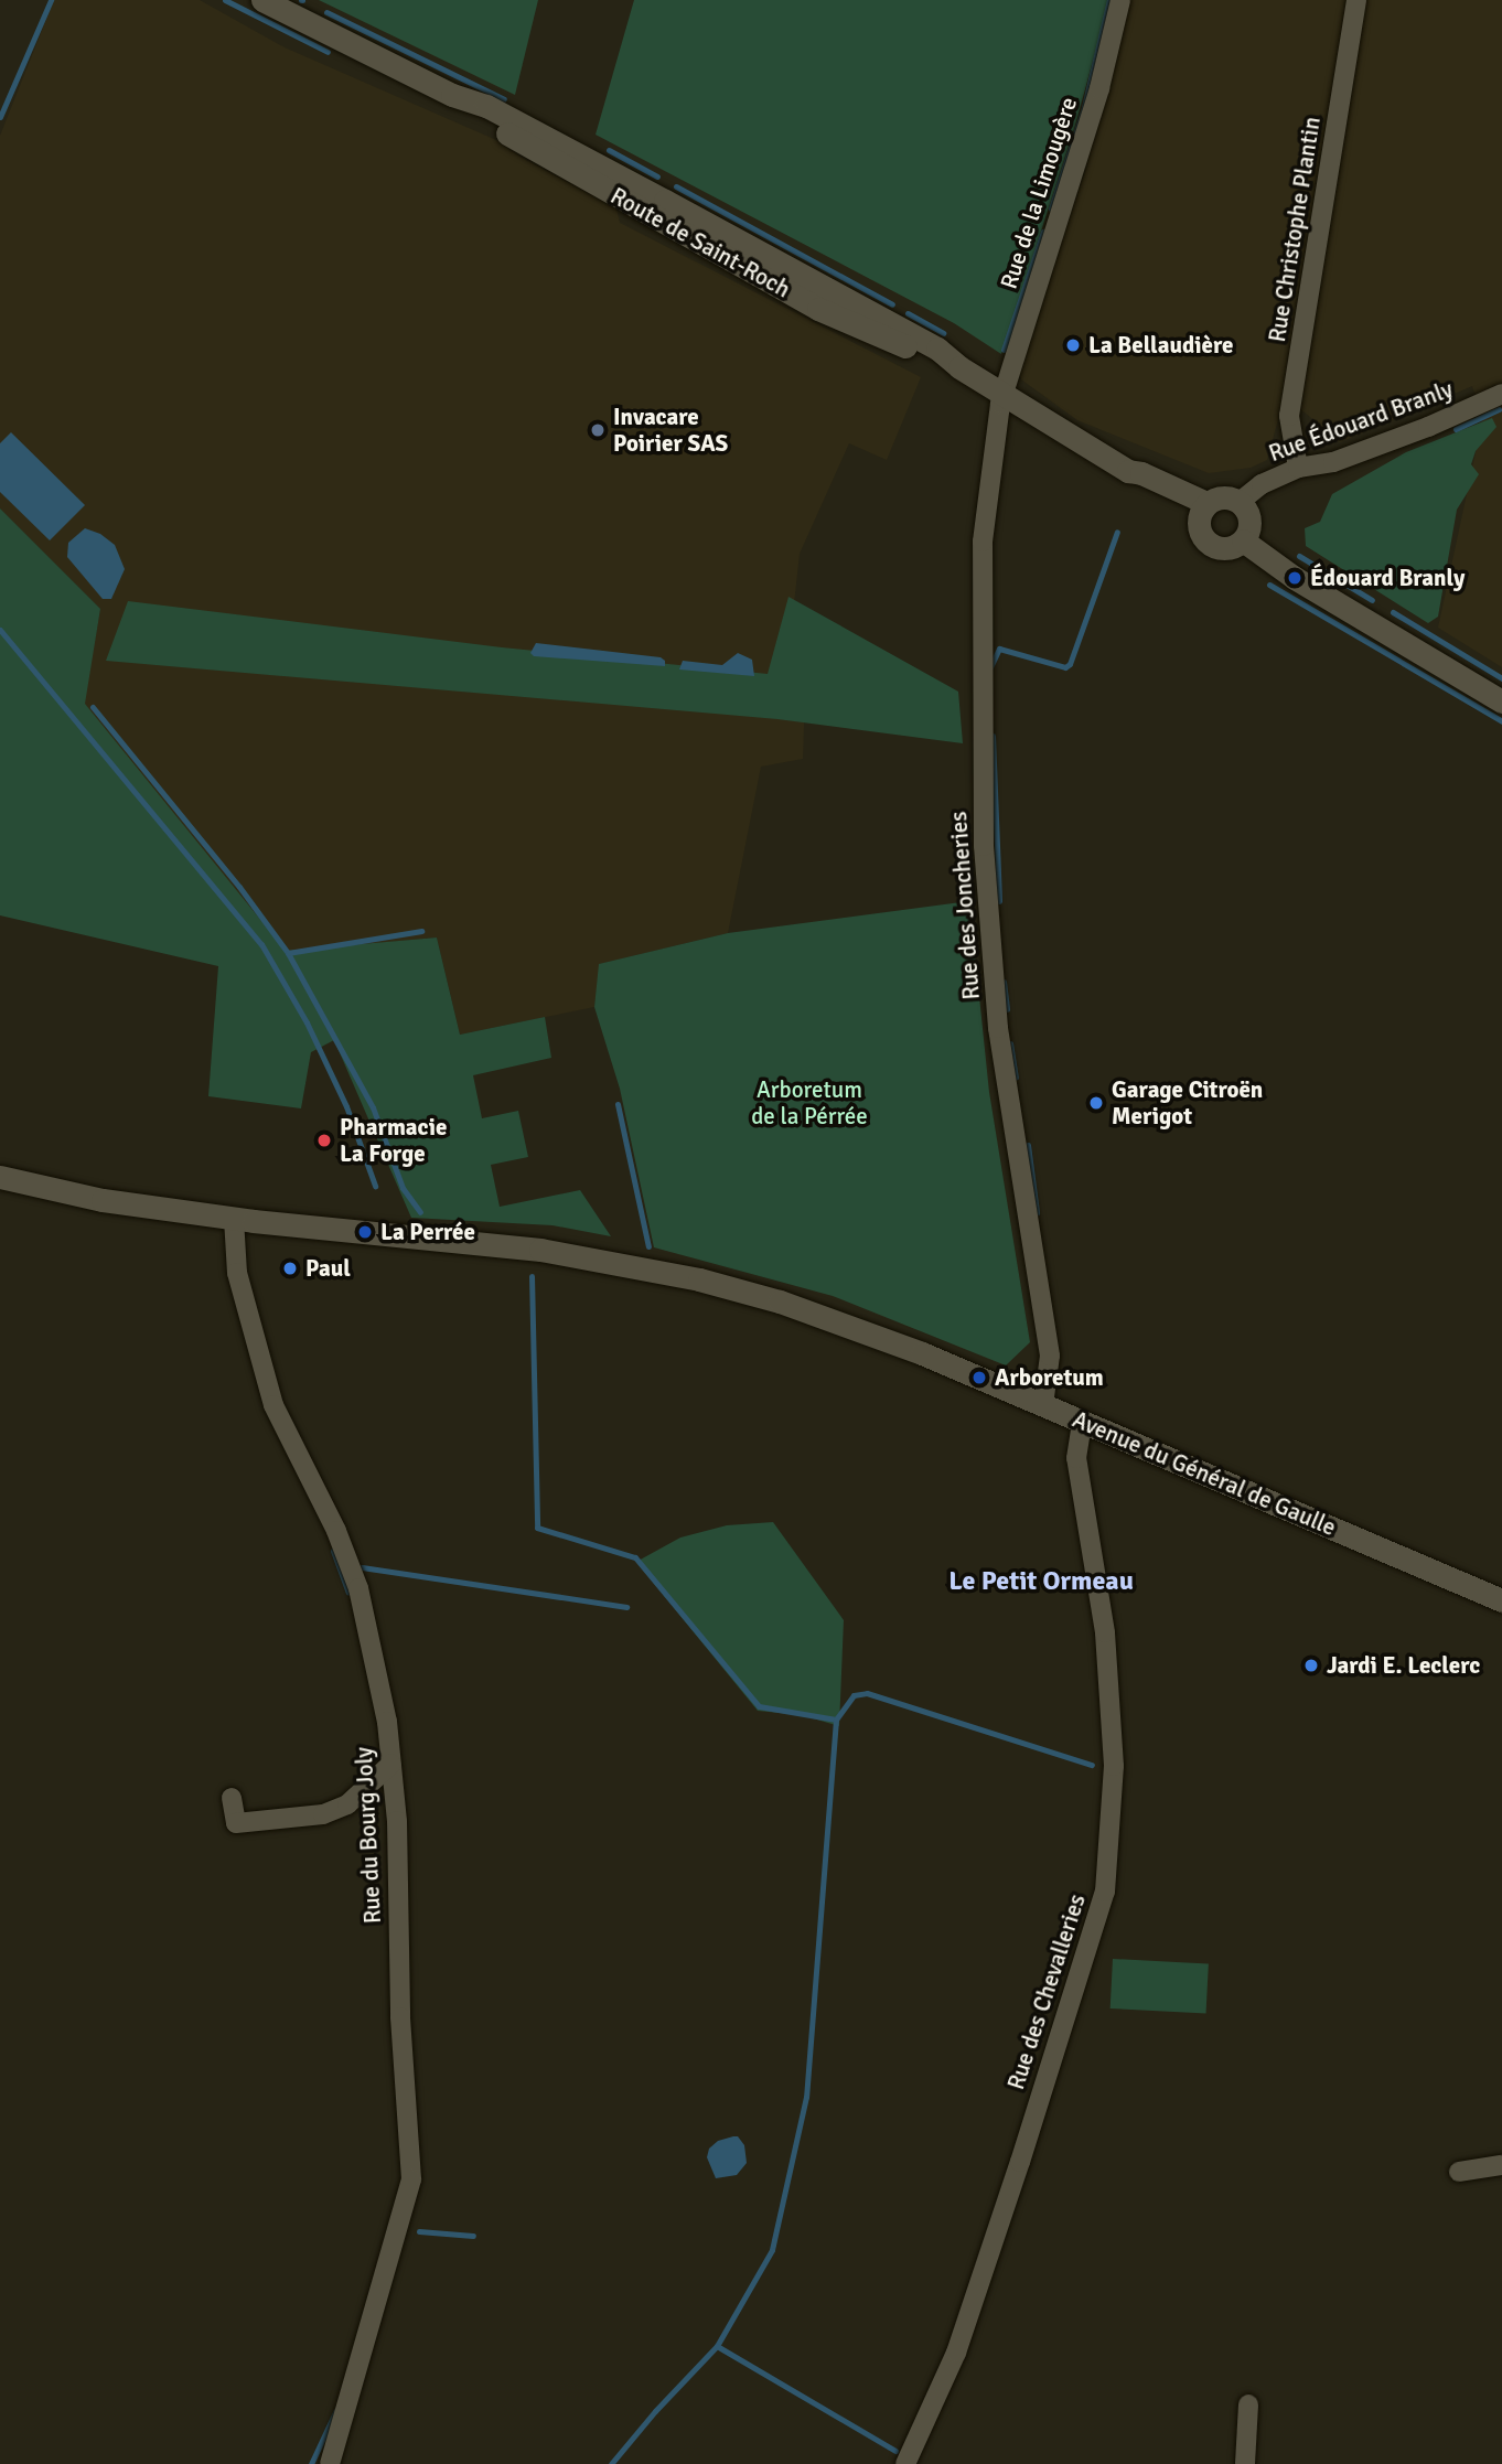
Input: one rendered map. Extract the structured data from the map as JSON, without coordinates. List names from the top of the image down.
{
  "streets": {
    "street": [
      "Rue de la Limougère",
      "Rue Christophe Plantin",
      "Route de Saint-Roch",
      "Rue Édouard Branly",
      "Rue des Joncheries",
      "Avenue du Général de Gaulle",
      "Rue du Bourg Joly",
      "Rue des Chevalleries"
    ]
  },
  "crossings": [
    ["Rue de la Limougère", "Route de Saint-Roch"],
    ["Rue de la Limougère", "Rue des Joncheries"],
    ["Rue Christophe Plantin", "Rue Édouard Branly"],
    ["Route de Saint-Roch", "Rue Édouard Branly"],
    ["Route de Saint-Roch", "Rue des Joncheries"],
    ["Rue des Joncheries", "Avenue du Général de Gaulle"],
    ["Avenue du Général de Gaulle", "Rue du Bourg Joly"],
    ["Avenue du Général de Gaulle", "Rue des Chevalleries"]
  ],
  "districts": ["Le Petit Ormeau"],
  "parks": ["Arboretum de la Pérrée"],
  "places": [
    "La Bellaudière",
    "Invacare Poirier SAS",
    "Édouard Branly",
    "Garage Citroën Merigot",
    "Pharmacie La Forge",
    "La Perrée",
    "Paul",
    "Arboretum",
    "Jardi E. Leclerc"
  ]
}
